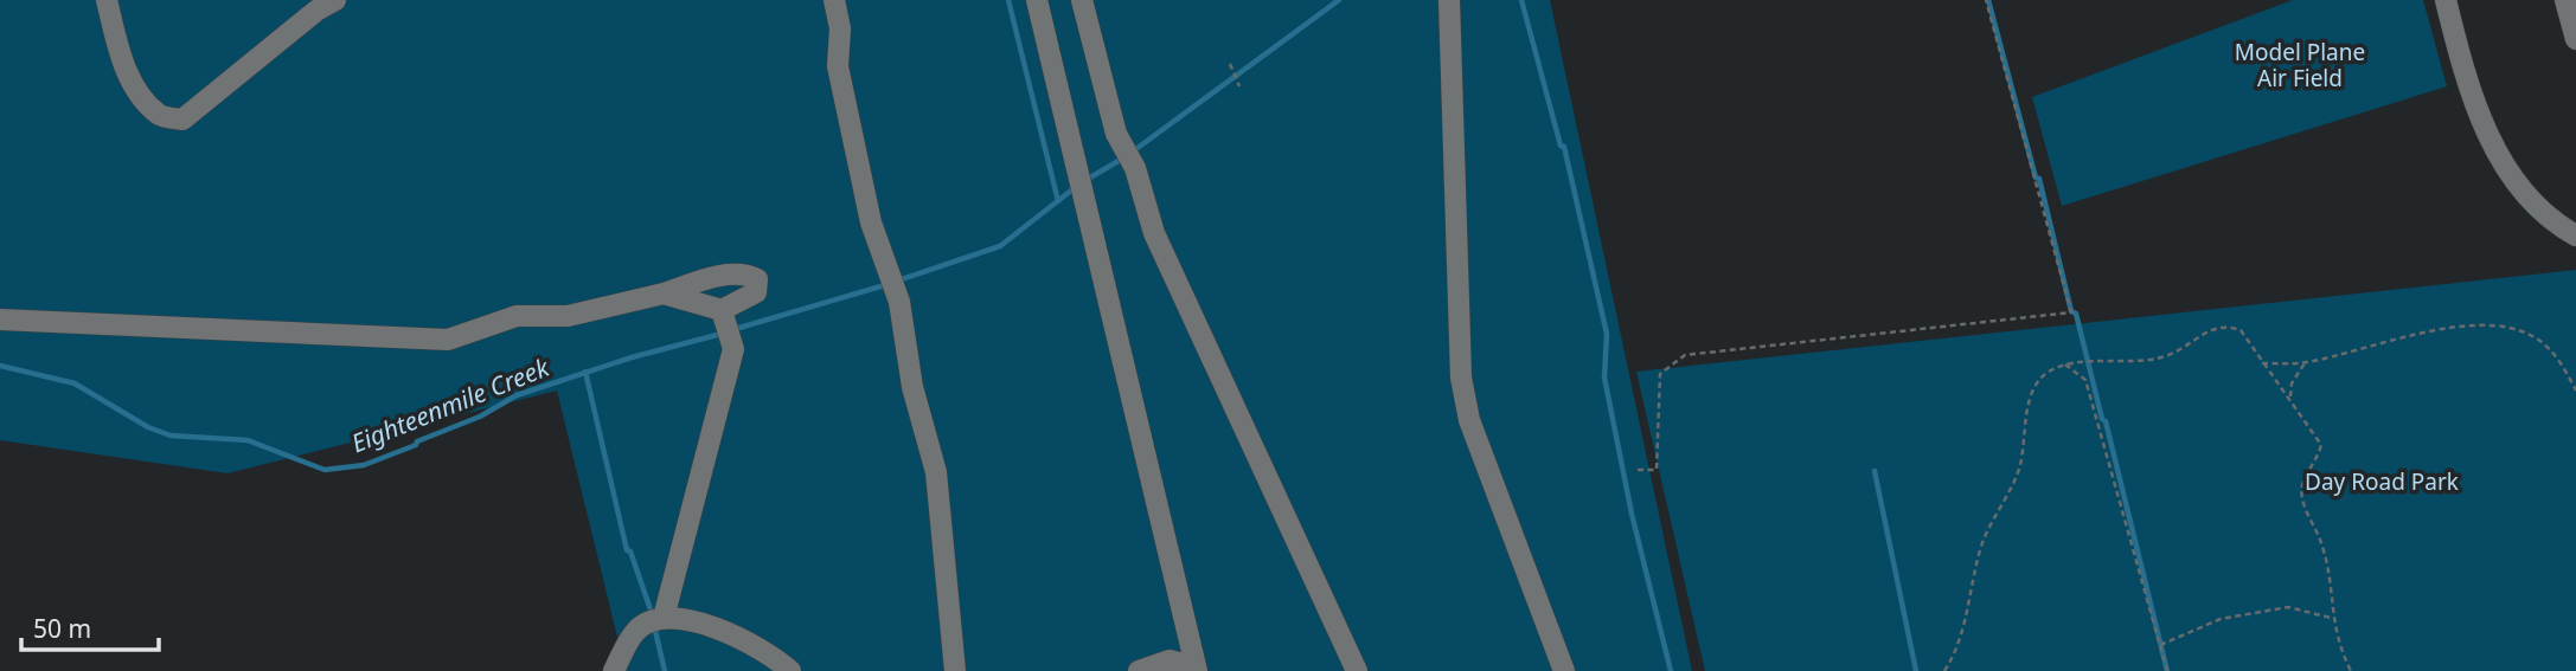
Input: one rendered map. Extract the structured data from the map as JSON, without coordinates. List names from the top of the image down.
{
  "water": ["Eighteenmile Creek"],
  "parks": ["Model Plane Air Field", "Day Road Park"],
  "scale_bar": "50 m"
}
